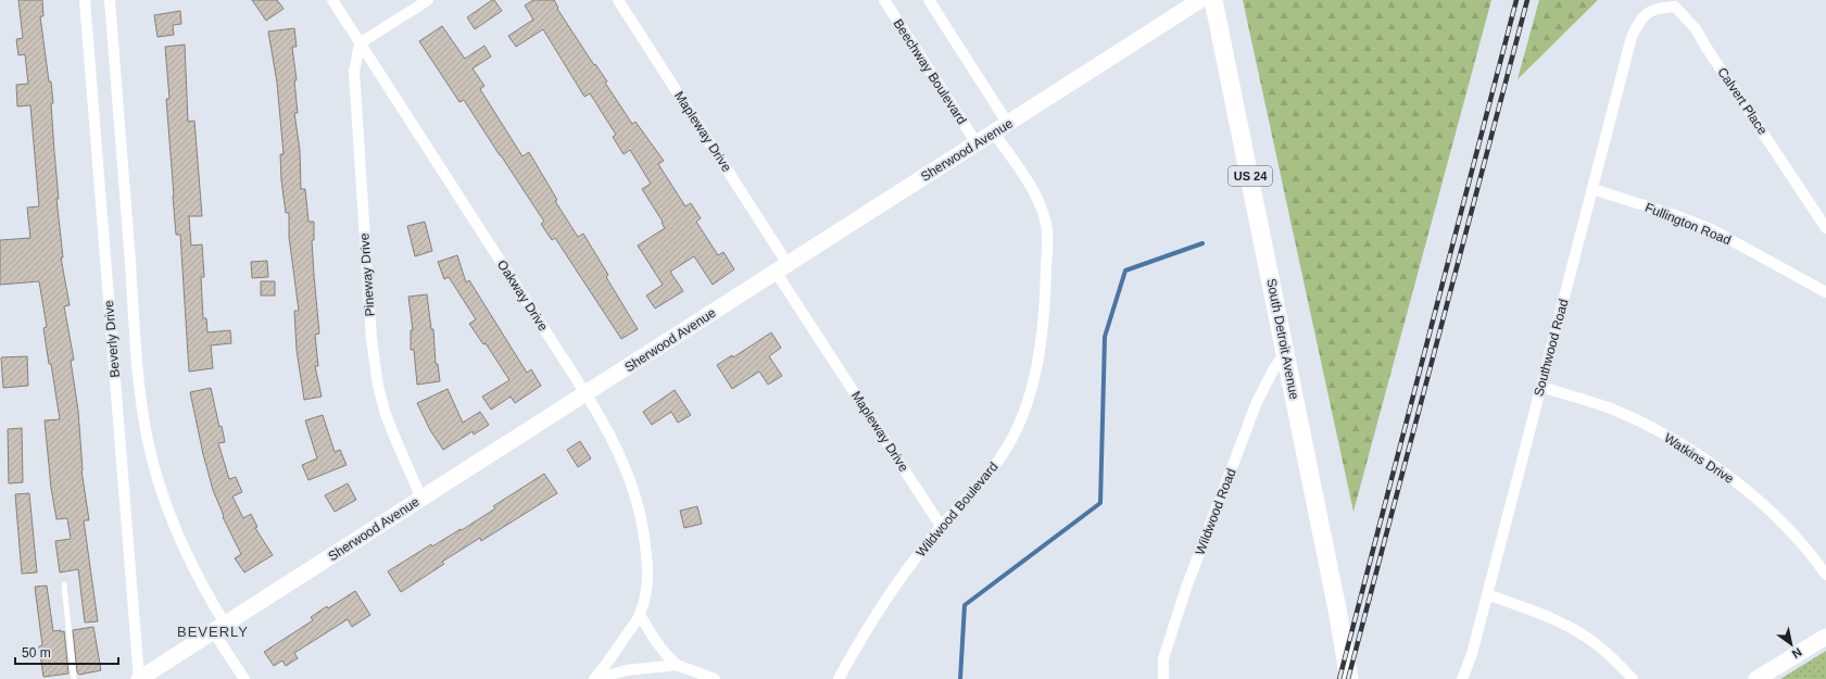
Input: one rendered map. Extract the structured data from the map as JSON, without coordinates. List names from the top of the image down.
{
  "streets": {
    "main road": ["US 24", "South Detroit Avenue"],
    "street": [
      "Beechway Boulevard",
      "Calvert Place",
      "Mapleway Drive",
      "Sherwood Avenue",
      "Fullington Road",
      "Pineway Drive",
      "Oakway Drive",
      "Beverly Drive",
      "Southwood Road",
      "Watkins Drive",
      "Wildwood Boulevard",
      "Wildwood Road"
    ]
  },
  "crossings": [
    ["Beechway Boulevard", "Sherwood Avenue"],
    ["Calvert Place", "Southwood Road"],
    ["Mapleway Drive", "Sherwood Avenue"],
    ["Mapleway Drive", "Wildwood Boulevard"],
    ["Sherwood Avenue", "Pineway Drive"],
    ["Sherwood Avenue", "Oakway Drive"],
    ["Sherwood Avenue", "Beverly Drive"],
    ["Sherwood Avenue", "Wildwood Boulevard"],
    ["Fullington Road", "Southwood Road"],
    ["Pineway Drive", "Oakway Drive"],
    ["South Detroit Avenue", "Wildwood Road"],
    ["Southwood Road", "Watkins Drive"]
  ],
  "districts": ["BEVERLY"],
  "scale_bar": "50 m",
  "north": "bottom right"
}
